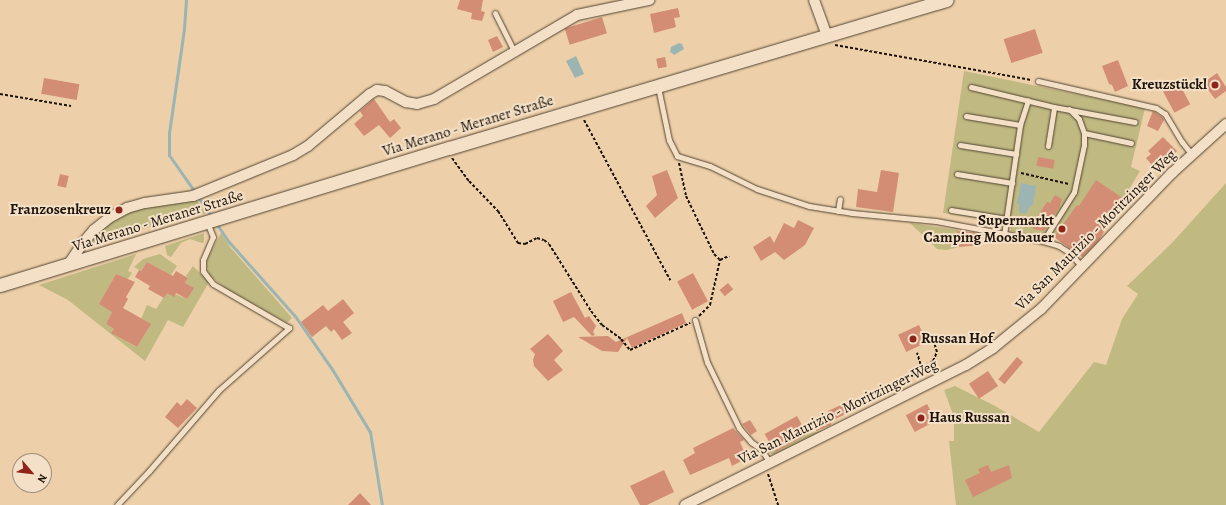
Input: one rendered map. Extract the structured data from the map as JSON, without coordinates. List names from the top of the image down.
{
  "streets": {
    "main road": ["Via Merano - Meraner Straße"],
    "street": ["Via San Maurizio - Moritzinger Weg"]
  },
  "places": [
    "Kreuzstückl",
    "Franzosenkreuz",
    "Supermarkt Camping Moosbauer",
    "Russan Hof",
    "Haus Russan"
  ],
  "north": "bottom right"
}
